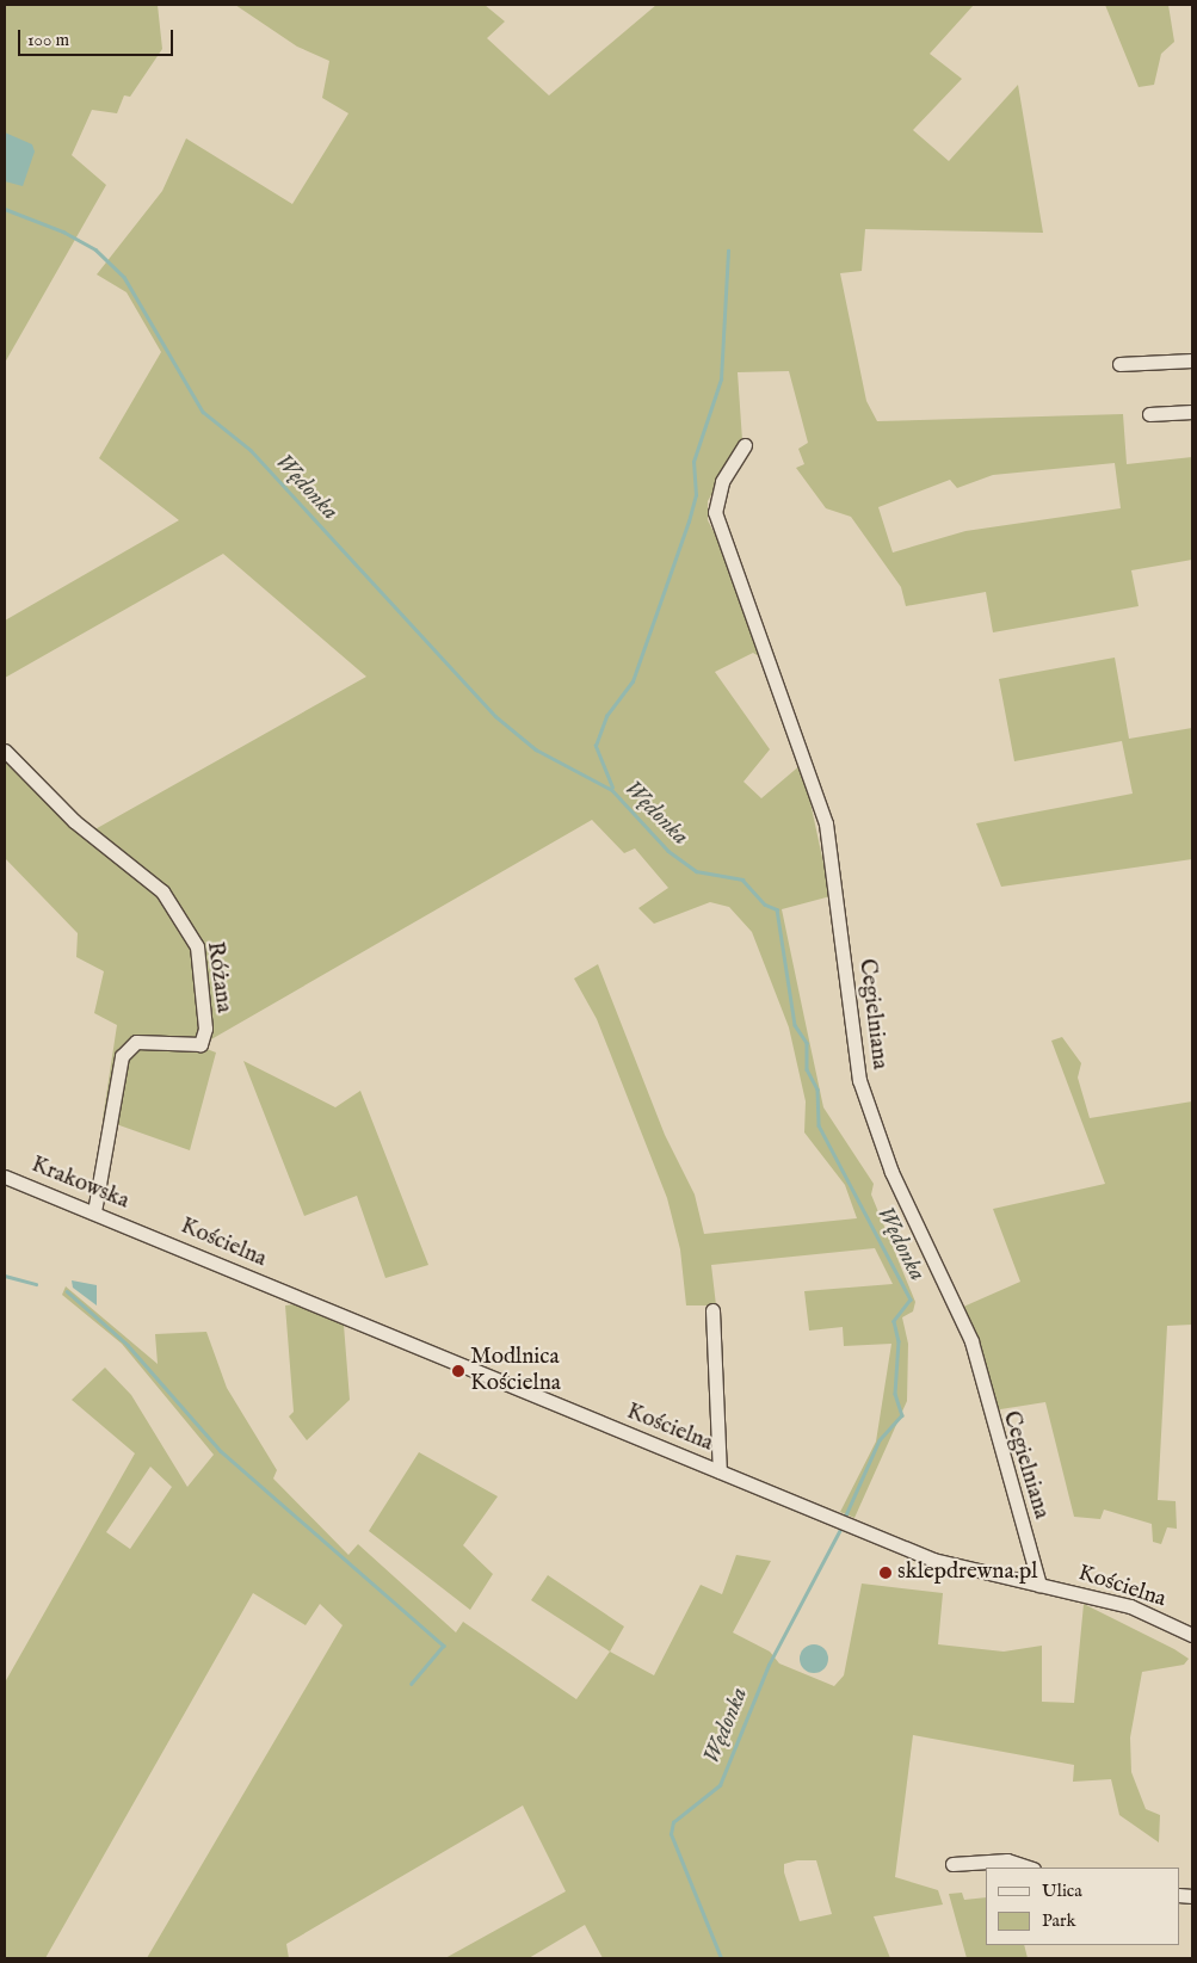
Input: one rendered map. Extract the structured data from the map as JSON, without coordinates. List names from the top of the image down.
{
  "streets": {
    "street": [
      "Różana",
      "Cegielniana",
      "Krakowska",
      "Kościelna"
    ]
  },
  "crossings": [
    ["Różana", "Krakowska"],
    ["Cegielniana", "Kościelna"],
    ["Krakowska", "Kościelna"]
  ],
  "water": ["Wędonka"],
  "places": ["Modlnica Kościelna", "sklepdrewna.pl"],
  "legend": ["Ulica", "Park"],
  "scale_bar": "100 m"
}
